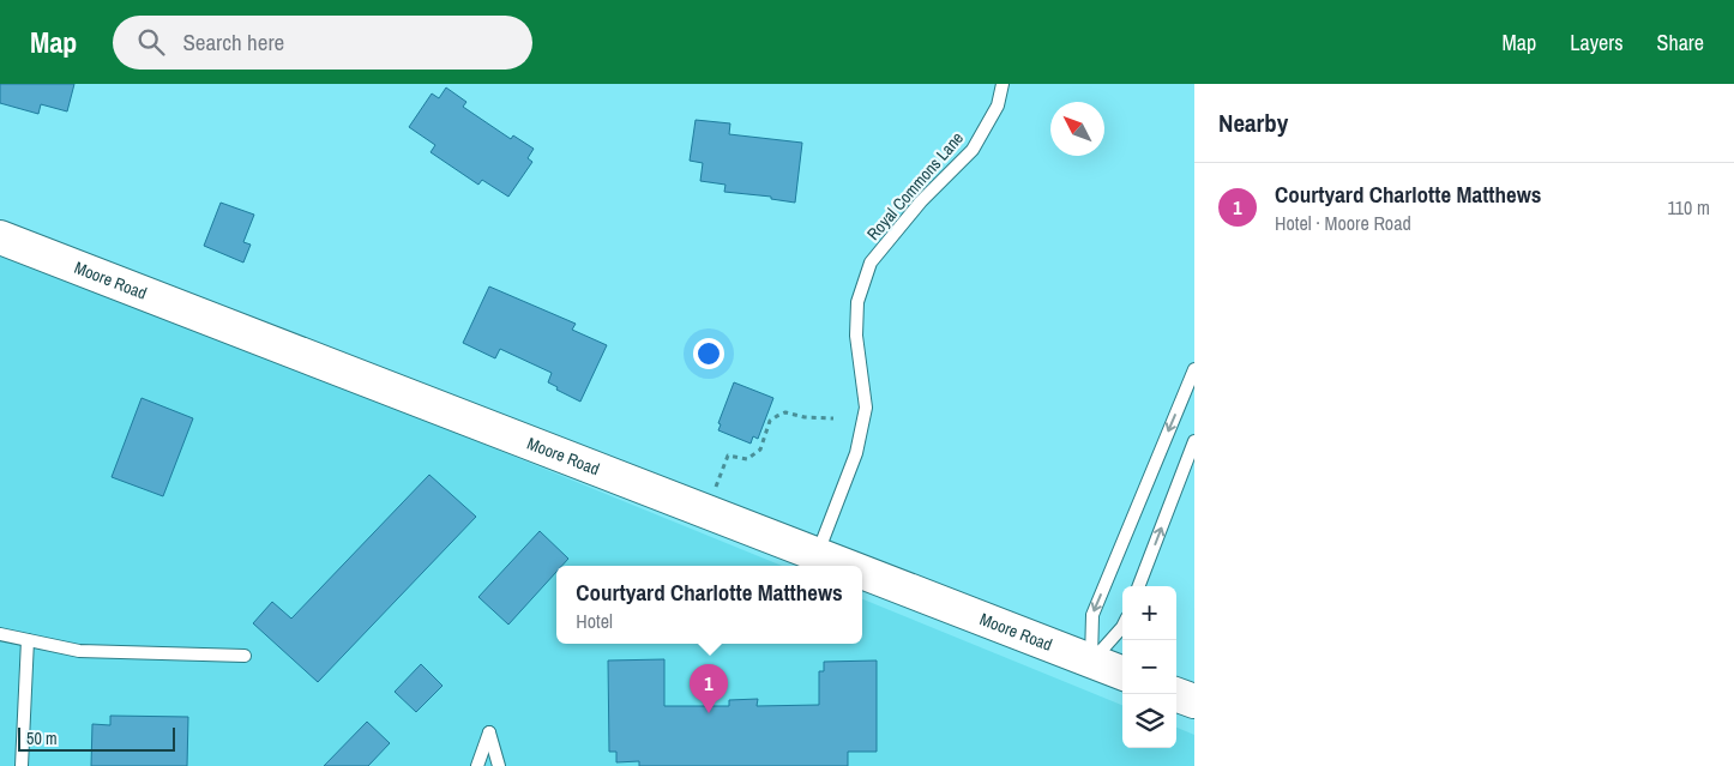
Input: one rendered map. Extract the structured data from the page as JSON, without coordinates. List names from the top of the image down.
{
  "streets": {
    "street": ["Moore Road"],
    "lane": ["Royal Commons Lane"]
  },
  "crossings": [
    ["Royal Commons Lane", "Moore Road"]
  ],
  "scale_bar": "50 m",
  "north": "top left",
  "page": {
    "header": "Map",
    "search": "Search here",
    "nav": ["Map", "Layers", "Share"],
    "heading": "Nearby",
    "list": [
      {
        "mark": "1",
        "name": "Courtyard Charlotte Matthews",
        "note": "Hotel · Moore Road",
        "value": "110 m"
      }
    ],
    "popup": ["Courtyard Charlotte Matthews", "Hotel"],
    "map_buttons": ["+", "−"],
    "pins": "1",
    "scale": "50 m"
  }
}
